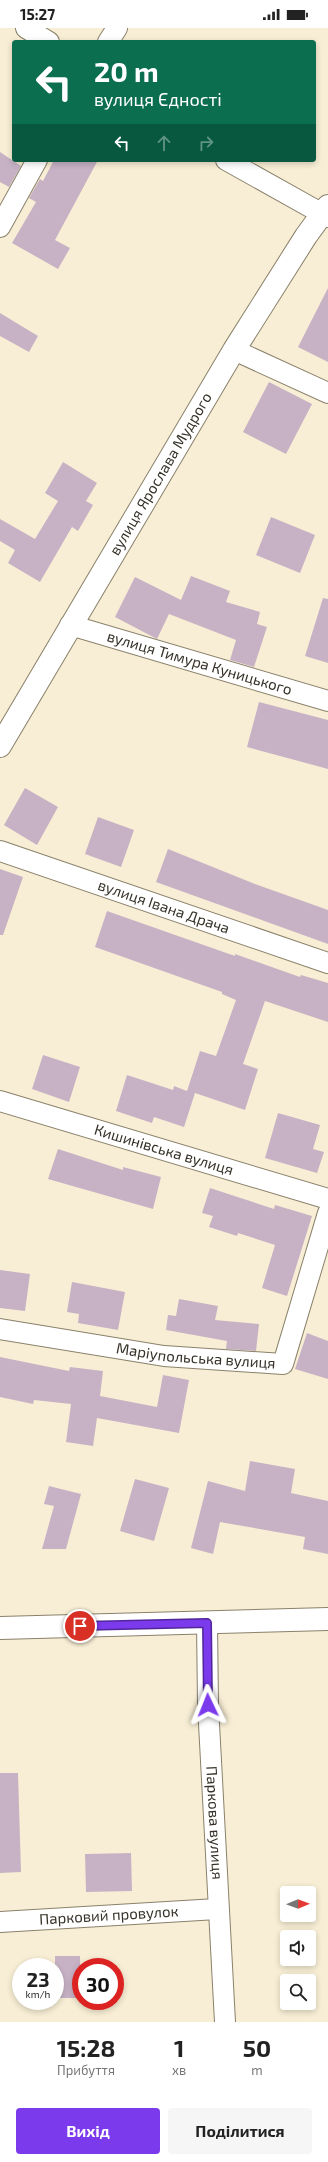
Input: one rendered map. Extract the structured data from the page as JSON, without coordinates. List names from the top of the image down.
{
  "streets": {
    "street": [
      "вулиця Ярослава Мудрого",
      "вулиця Тимура Куницького",
      "вулиця Івана Драча",
      "Кишинівська вулиця",
      "Маріупольська вулиця",
      "Паркова вулиця",
      "Парковий провулок"
    ]
  },
  "crossings": [
    ["вулиця Ярослава Мудрого", "вулиця Тимура Куницького"],
    ["Паркова вулиця", "Парковий провулок"]
  ],
  "north": "right",
  "page": {
    "status": "15:27",
    "turn": ["20 m", "вулиця Єдності"],
    "speed": "23 km/h",
    "limit": "30",
    "eta": [
      "15:28",
      "Прибуття",
      "1",
      "хв",
      "50",
      "m"
    ],
    "buttons": ["Вихід", "Поділитися"]
  }
}
